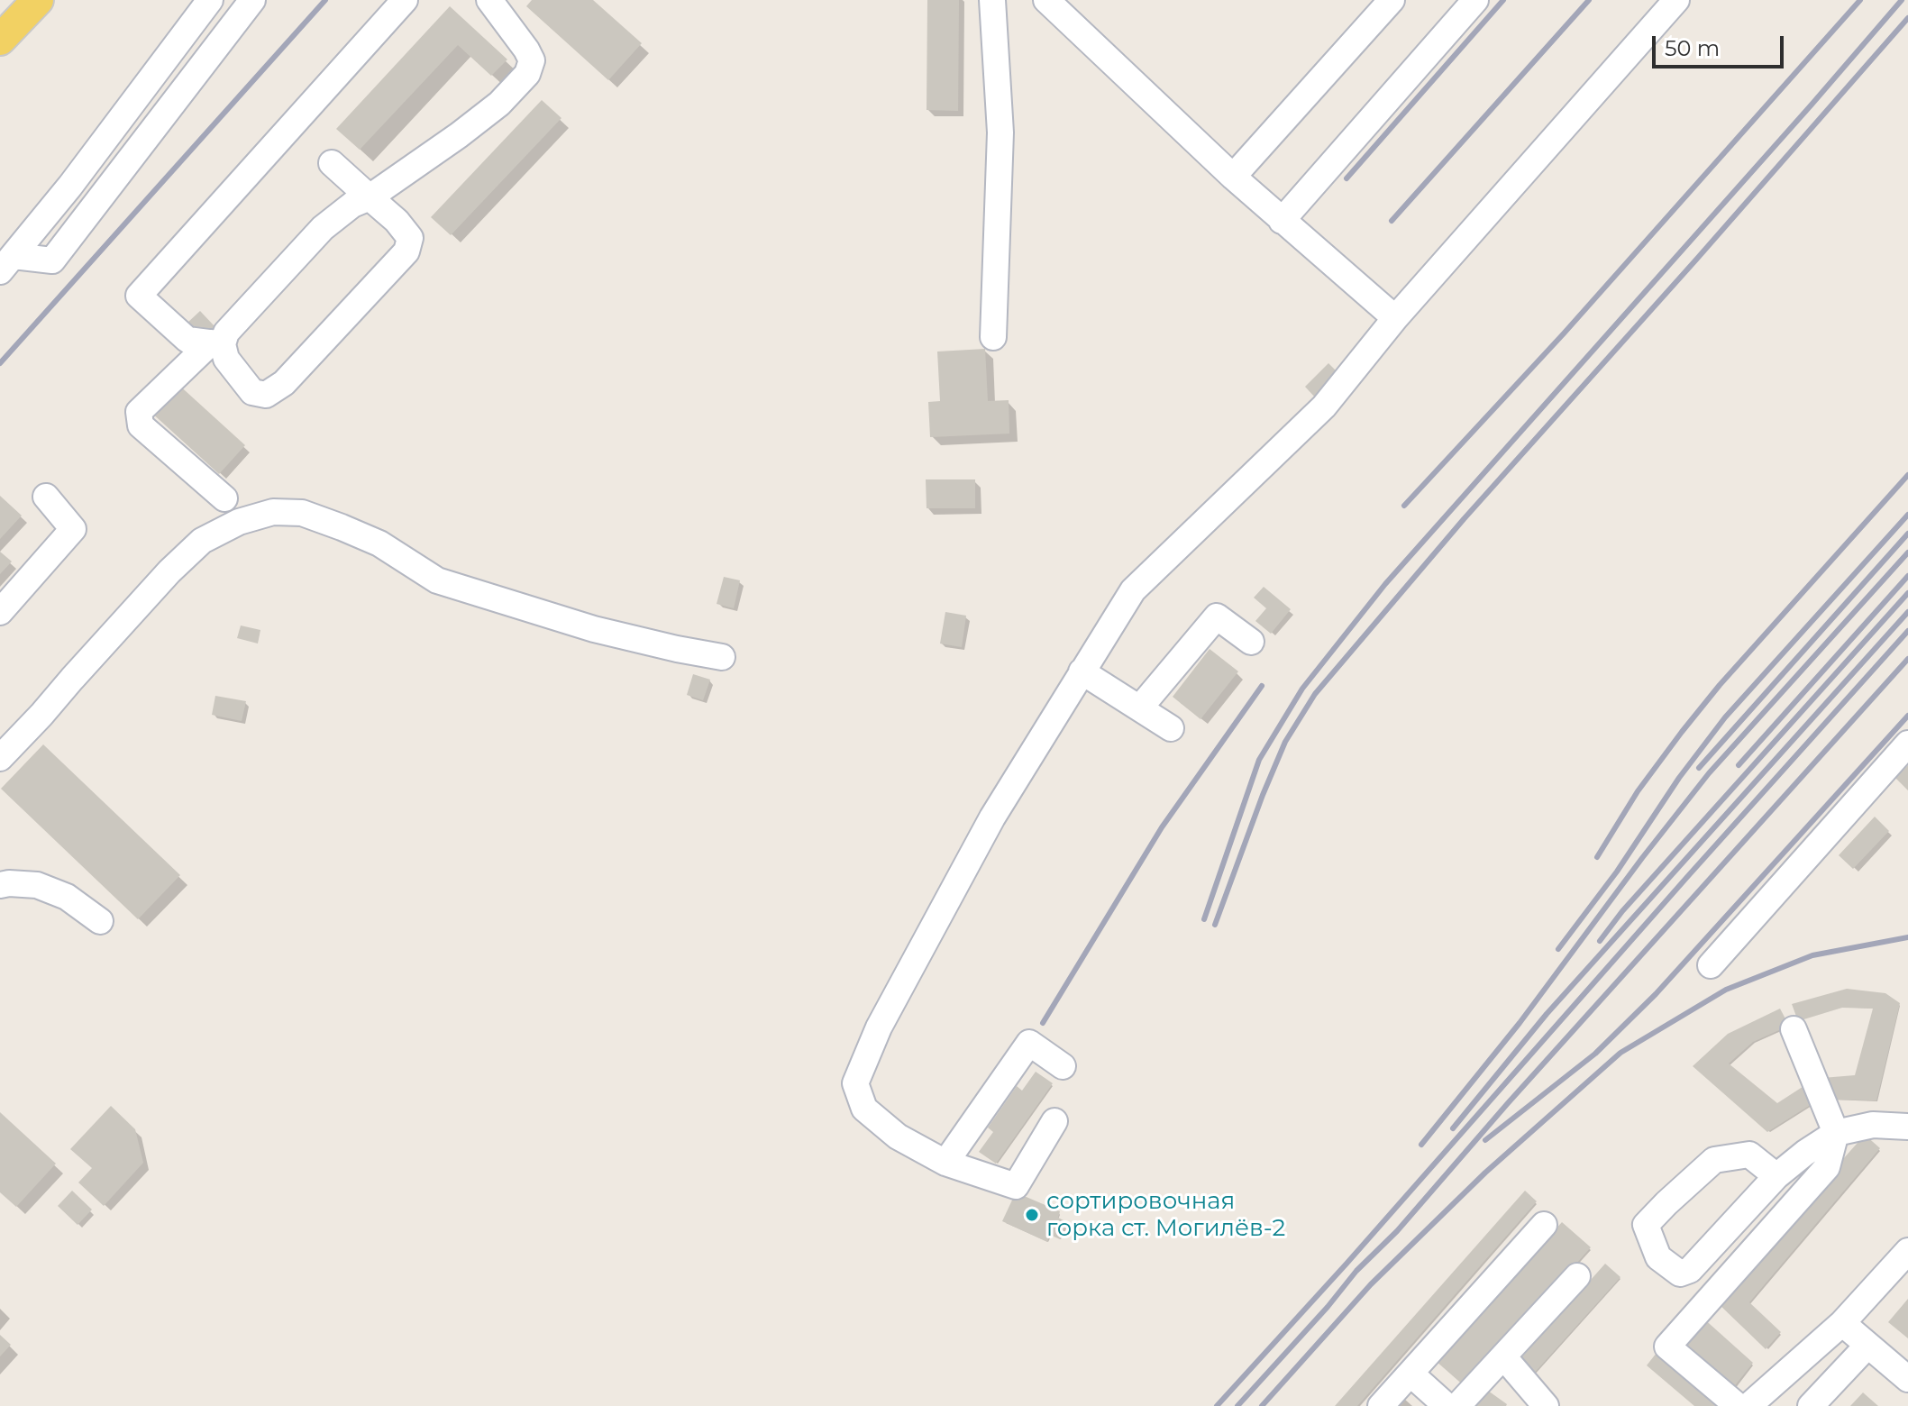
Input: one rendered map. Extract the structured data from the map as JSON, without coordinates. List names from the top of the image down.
{
  "places": ["сортировочная горка ст. Могилёв-2"],
  "scale_bar": "50 m"
}
